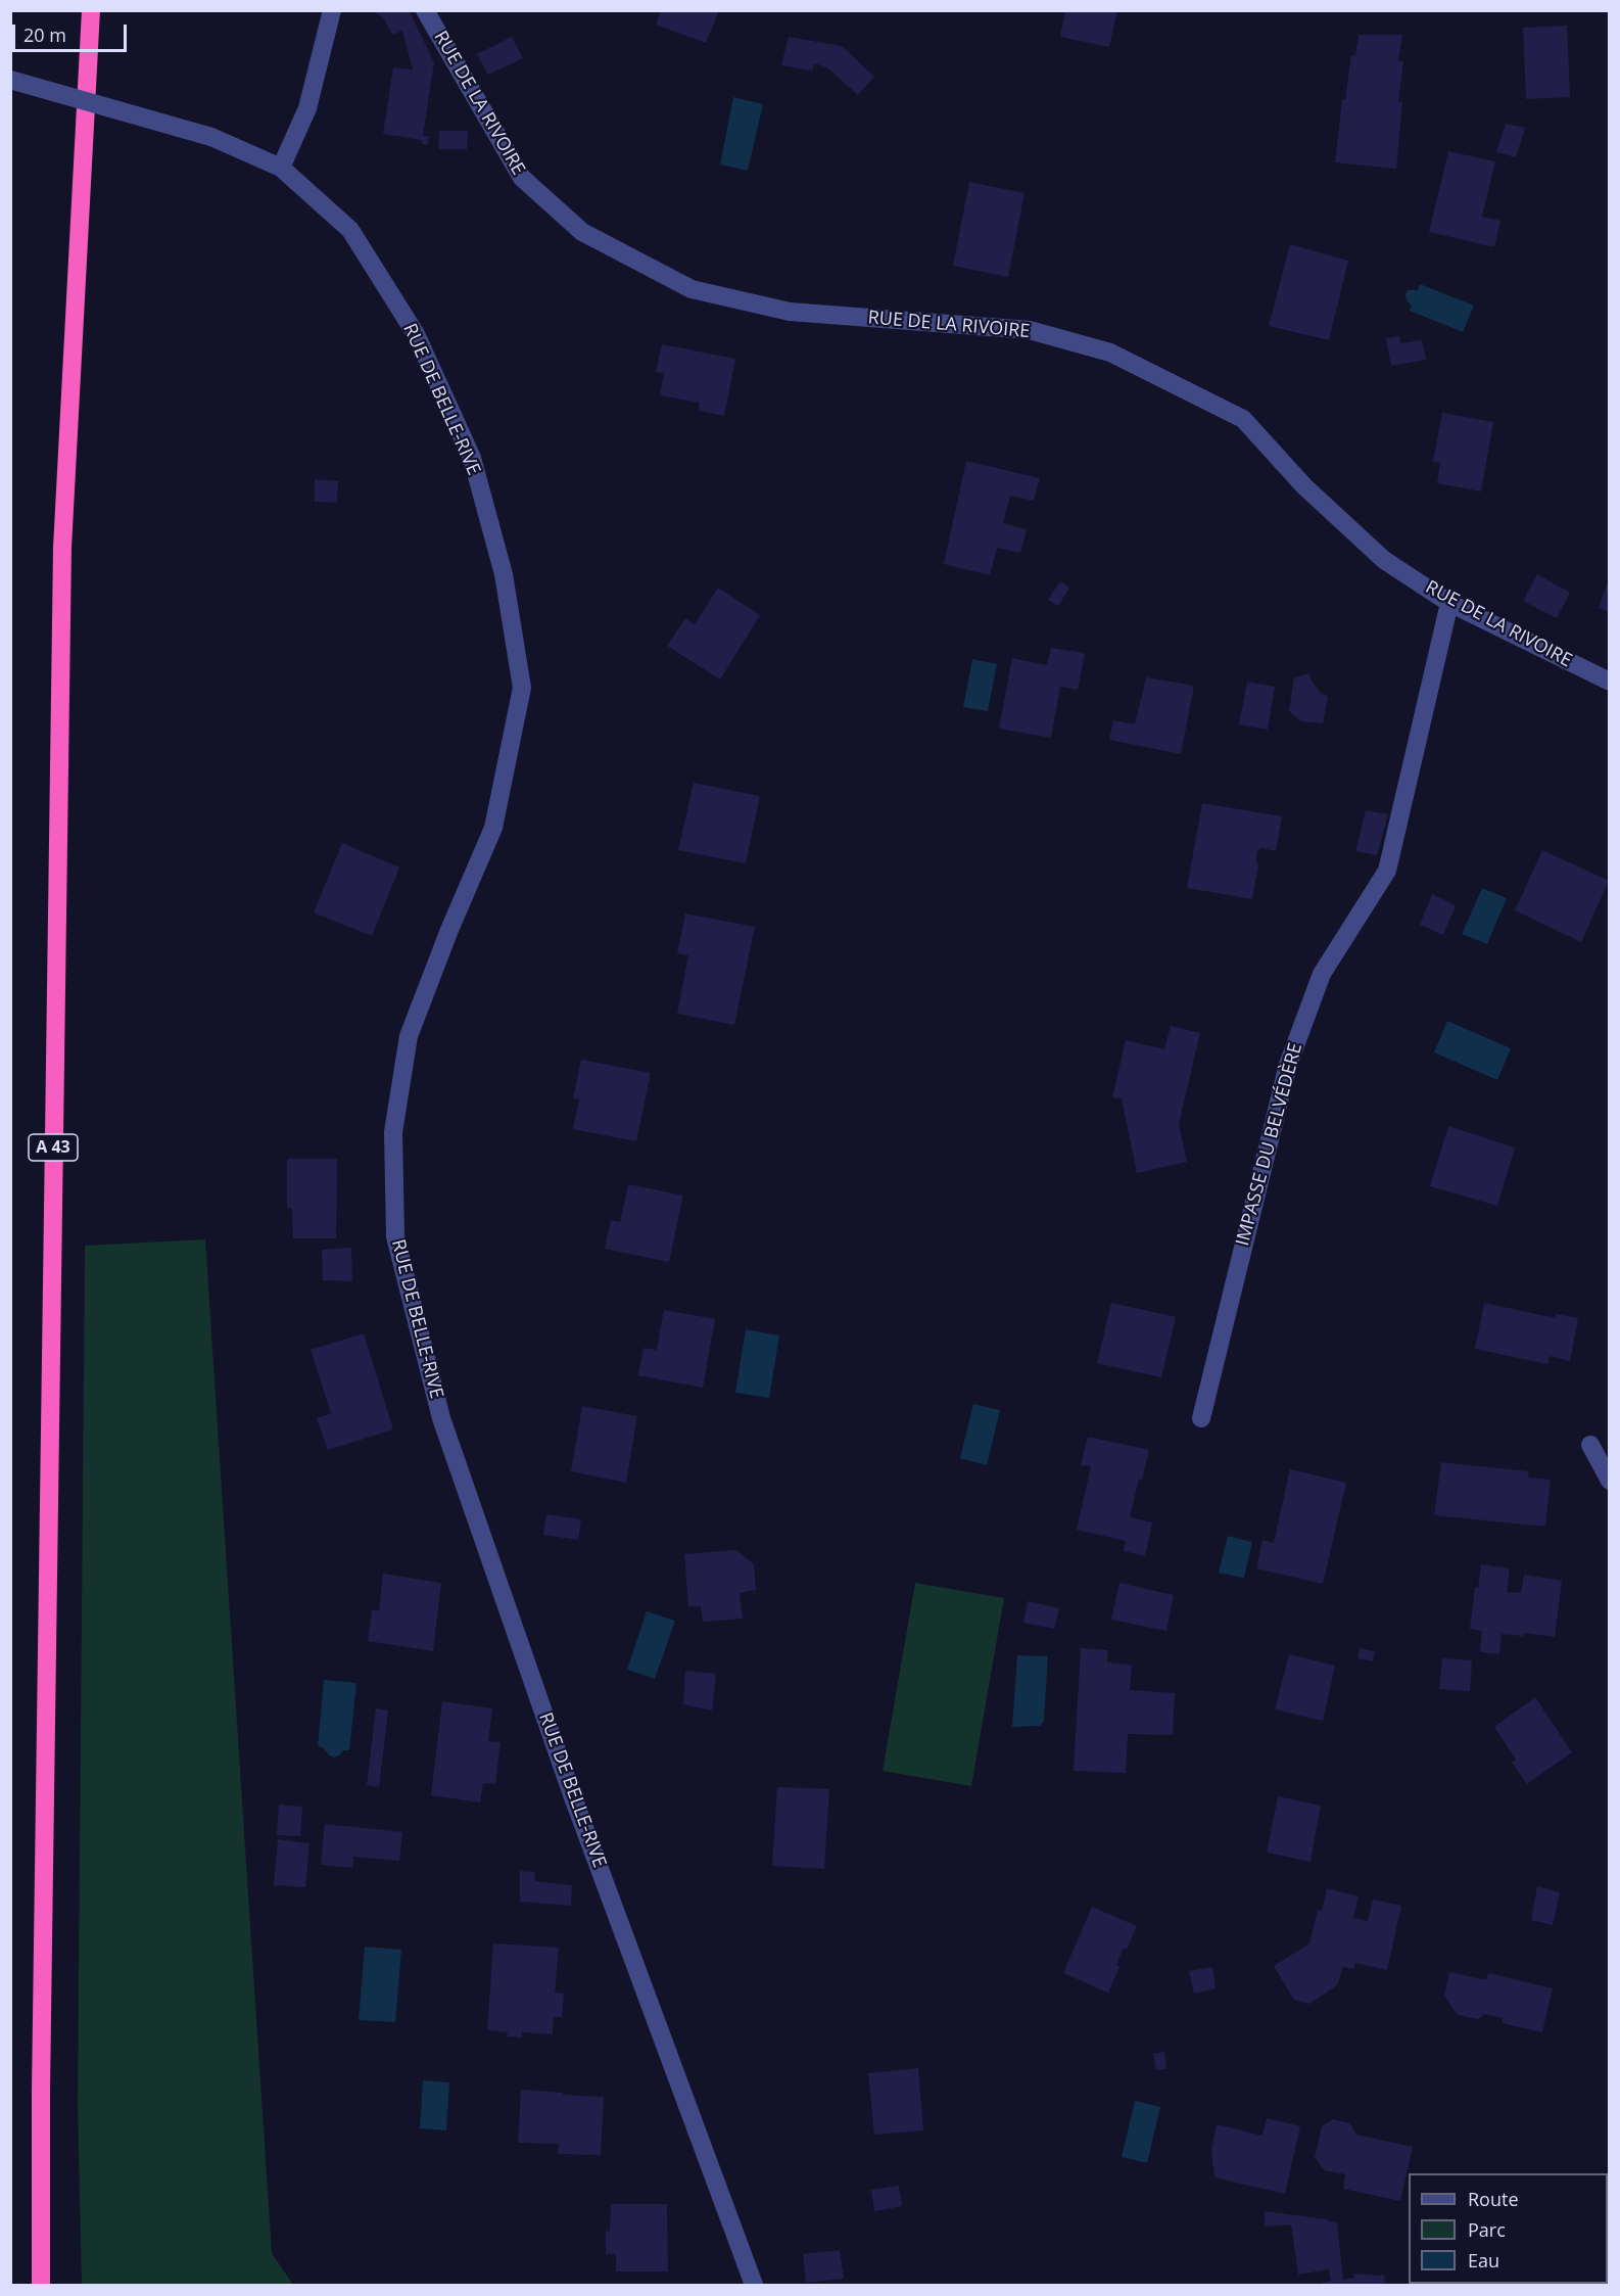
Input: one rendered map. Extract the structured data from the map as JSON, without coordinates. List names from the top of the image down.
{
  "streets": {
    "highway": ["A 43"],
    "street": ["RUE DE LA RIVOIRE", "RUE DE BELLE-RIVE", "IMPASSE DU BELVÉDÈRE"]
  },
  "crossings": [
    ["RUE DE LA RIVOIRE", "IMPASSE DU BELVÉDÈRE"]
  ],
  "legend": ["Route", "Parc", "Eau"],
  "scale_bar": "20 m"
}
